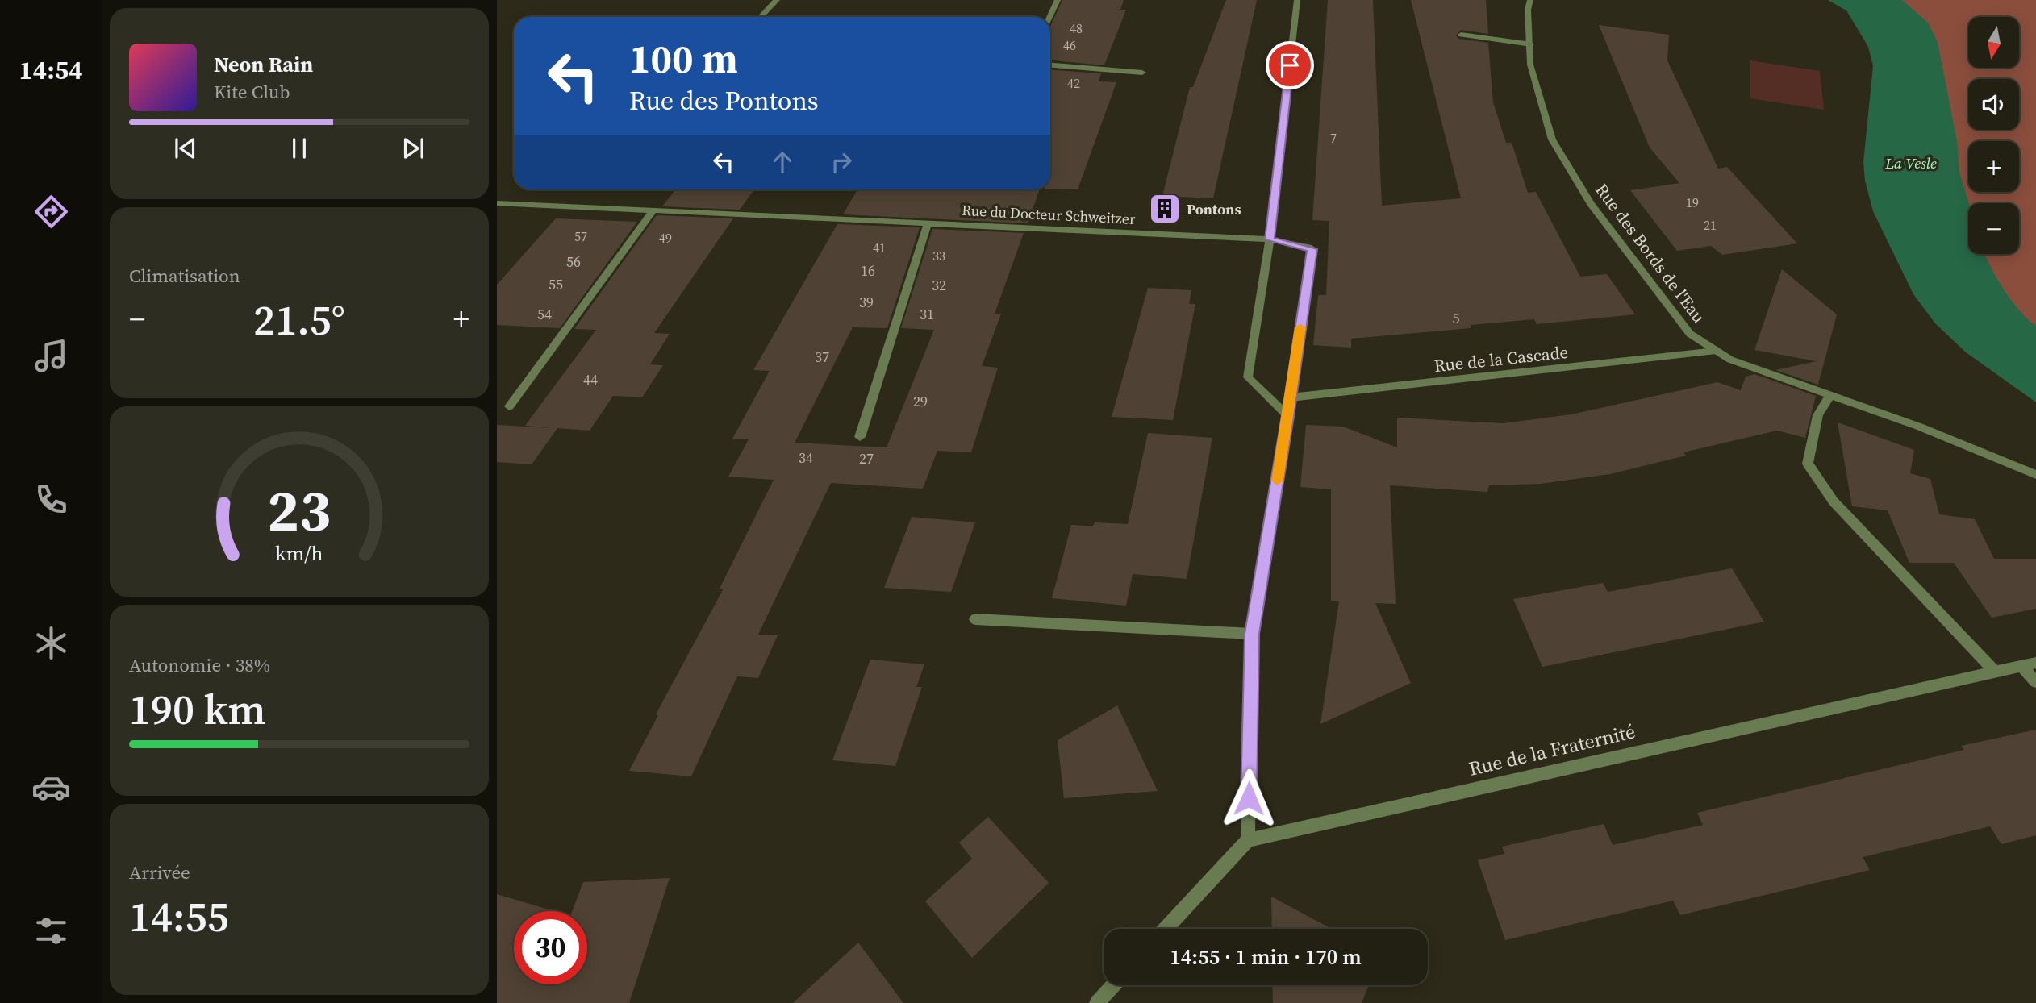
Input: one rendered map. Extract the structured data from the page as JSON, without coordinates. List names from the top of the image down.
{
  "streets": {
    "street": [
      "Rue du Docteur Schweitzer",
      "Rue des Bords de l'Eau",
      "Rue de la Cascade",
      "Rue de la Fraternité"
    ]
  },
  "crossings": [
    ["Rue du Docteur Schweitzer", "Rue de la Cascade"],
    ["Rue des Bords de l'Eau", "Rue de la Cascade"]
  ],
  "water": ["La Vesle"],
  "places": {
    "building": ["Pontons"]
  },
  "house_numbers": [
    "48",
    "46",
    "42",
    "7",
    "19",
    "21",
    "57",
    "49",
    "41",
    "33",
    "56",
    "16",
    "55",
    "32",
    "39",
    "54",
    "31",
    "5",
    "37",
    "44",
    "29",
    "34",
    "27"
  ],
  "north": "bottom",
  "page": {
    "tabs": "14:54",
    "map_buttons": ["+", "−"],
    "turn": ["100 m", "Rue des Pontons"],
    "song": ["Neon Rain", "Kite Club"],
    "tile": [
      "Climatisation",
      ["Autonomie · 38%", "190 km"],
      ["Arrivée", "14:55"]
    ],
    "heat": ["−", "21.5°", "+"],
    "limit": "30",
    "trip": "14:55 · 1 min · 170 m",
    "gauge": ["23", "km/h"]
  }
}
